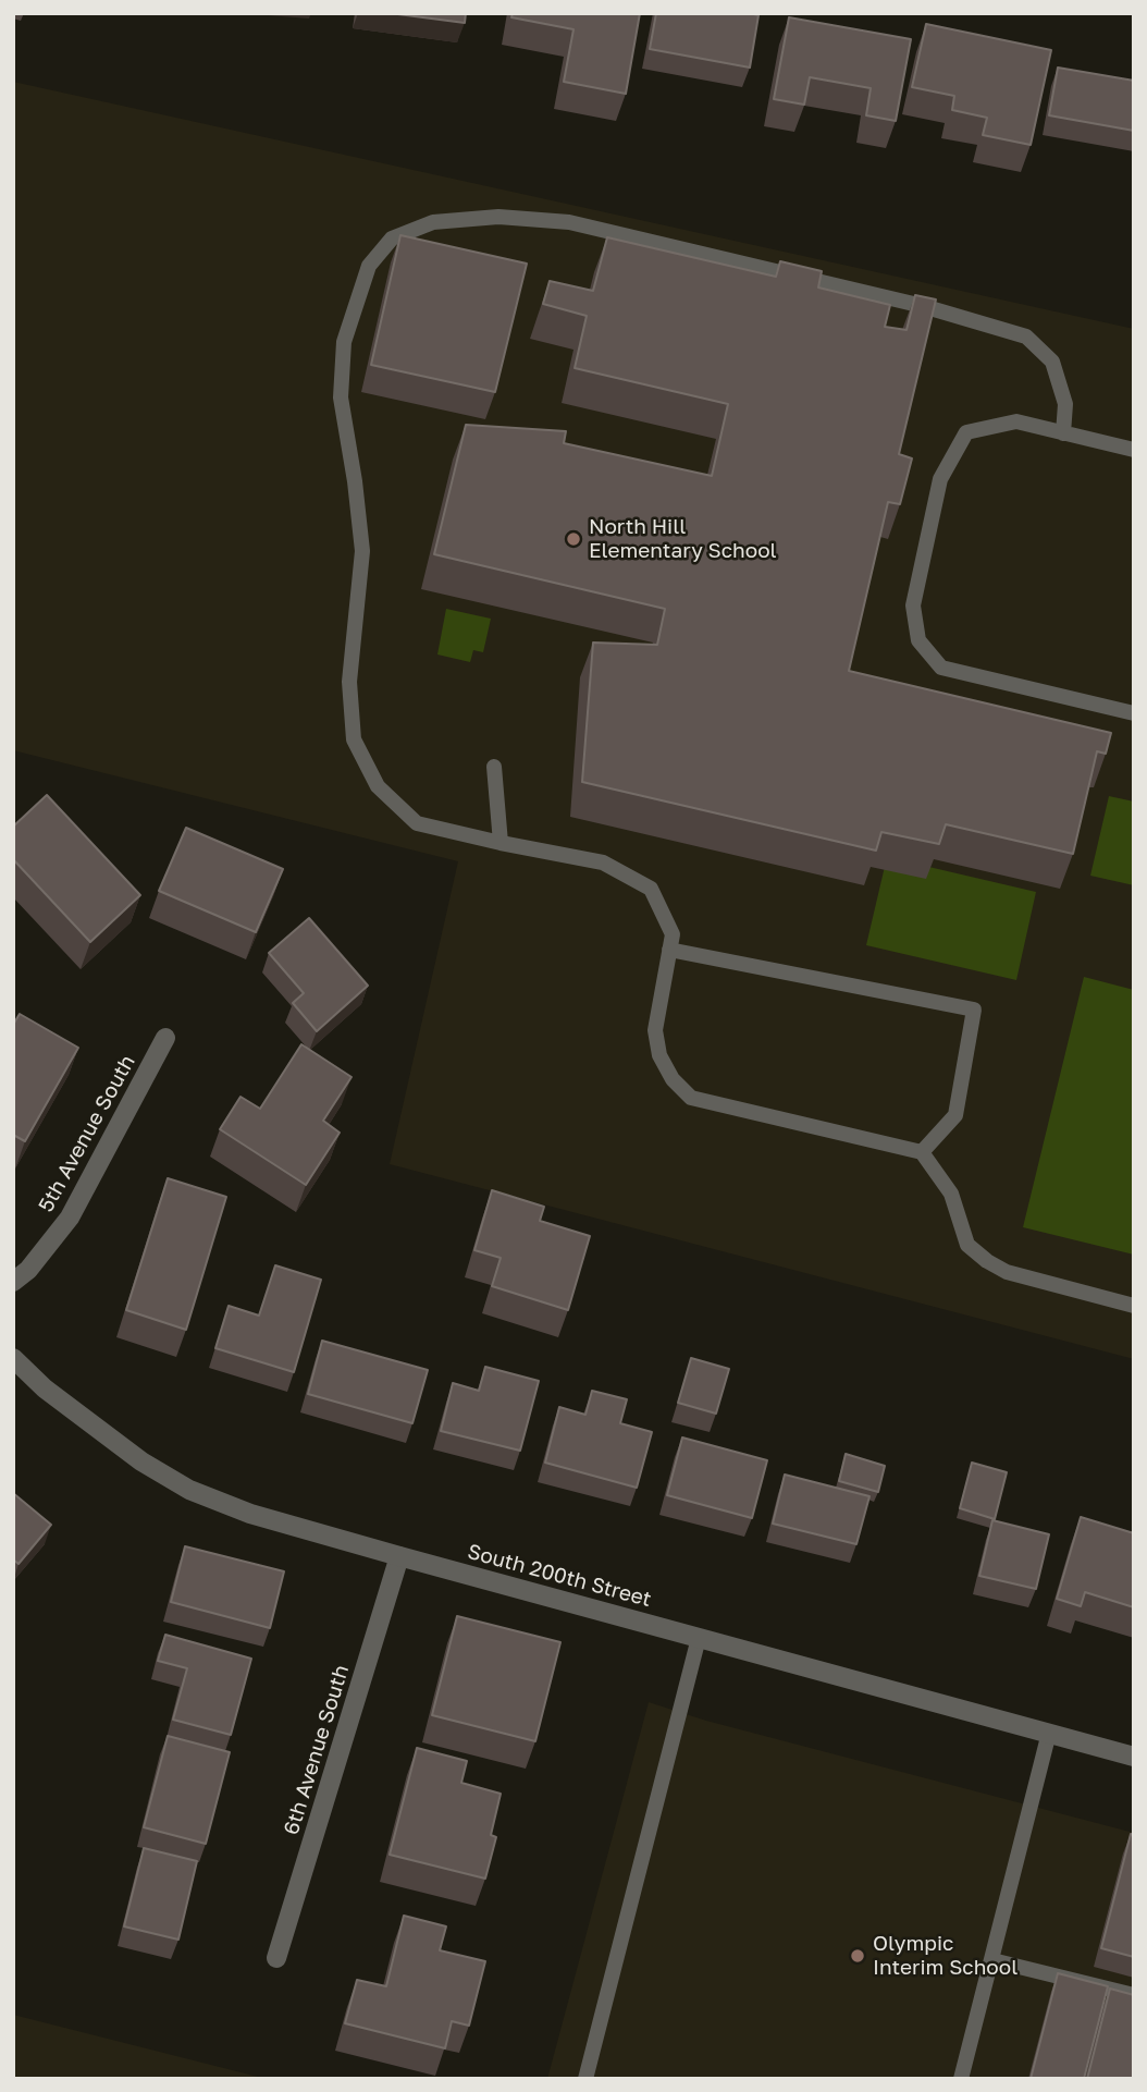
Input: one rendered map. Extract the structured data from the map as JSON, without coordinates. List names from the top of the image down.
{
  "streets": {
    "street": ["5th Avenue South", "South 200th Street", "6th Avenue South"]
  },
  "crossings": [
    ["South 200th Street", "6th Avenue South"]
  ],
  "places": ["North Hill Elementary School", "Olympic Interim School"]
}
